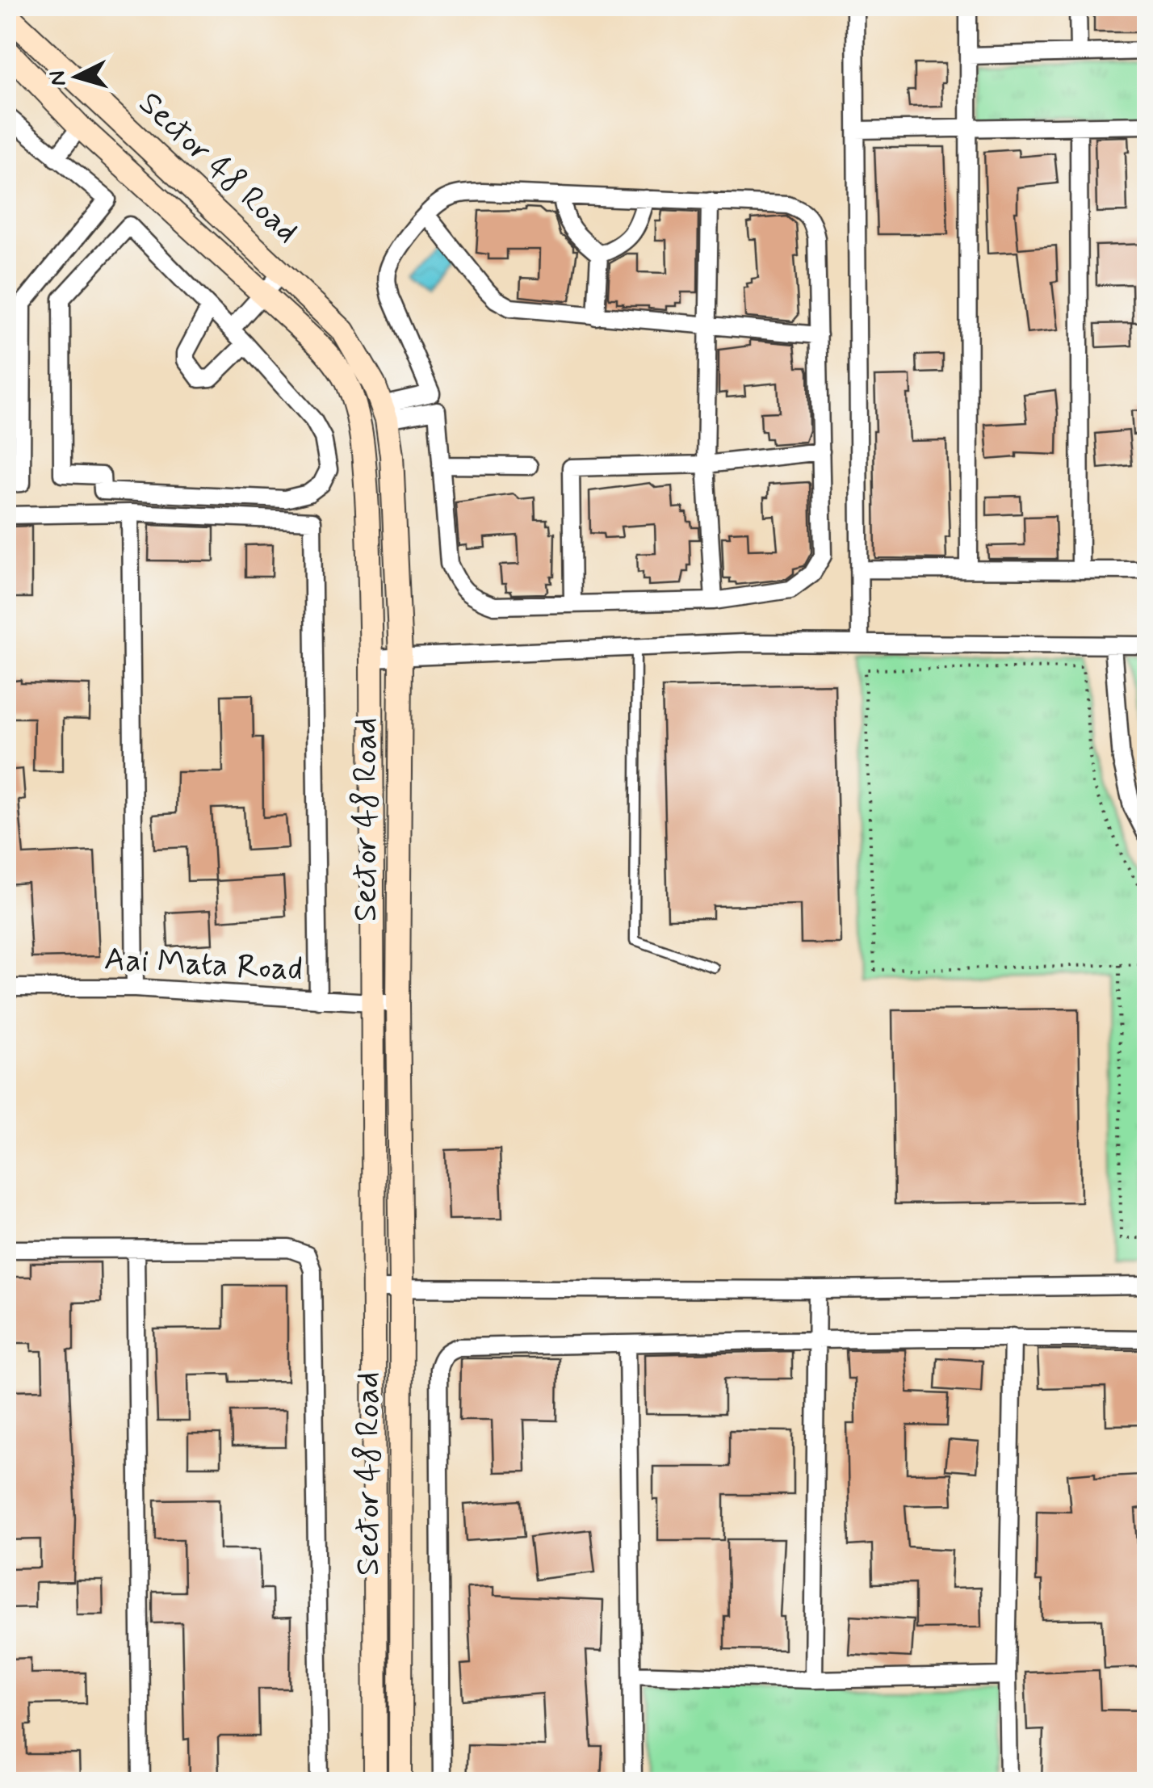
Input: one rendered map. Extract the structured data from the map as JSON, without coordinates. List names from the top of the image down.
{
  "streets": {
    "street": ["Sector 48 Road", "Aai Mata Road"]
  },
  "crossings": [
    ["Sector 48 Road", "Aai Mata Road"]
  ],
  "north": "left"
}
